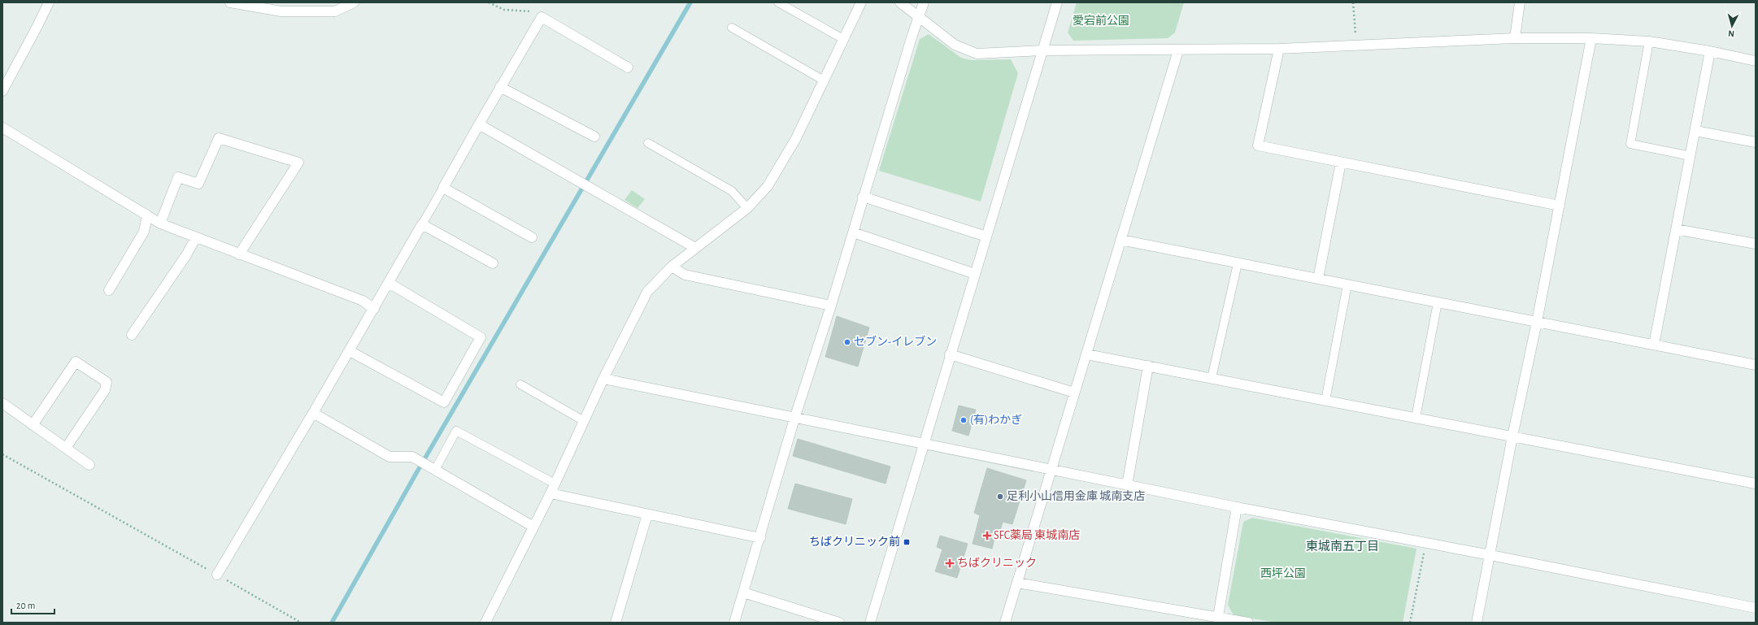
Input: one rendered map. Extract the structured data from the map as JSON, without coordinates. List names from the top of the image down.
{
  "districts": ["東城南五丁目"],
  "parks": ["愛宕前公園", "西坪公園"],
  "places": {
    "other": ["セブン-イレブン", "(有)わかぎ", "足利小山信用金庫 城南支店"],
    "health": ["SFC薬局 東城南店", "ちばクリニック"],
    "transit": ["ちばクリニック前"]
  },
  "scale_bar": "20 m",
  "north": "bottom"
}
